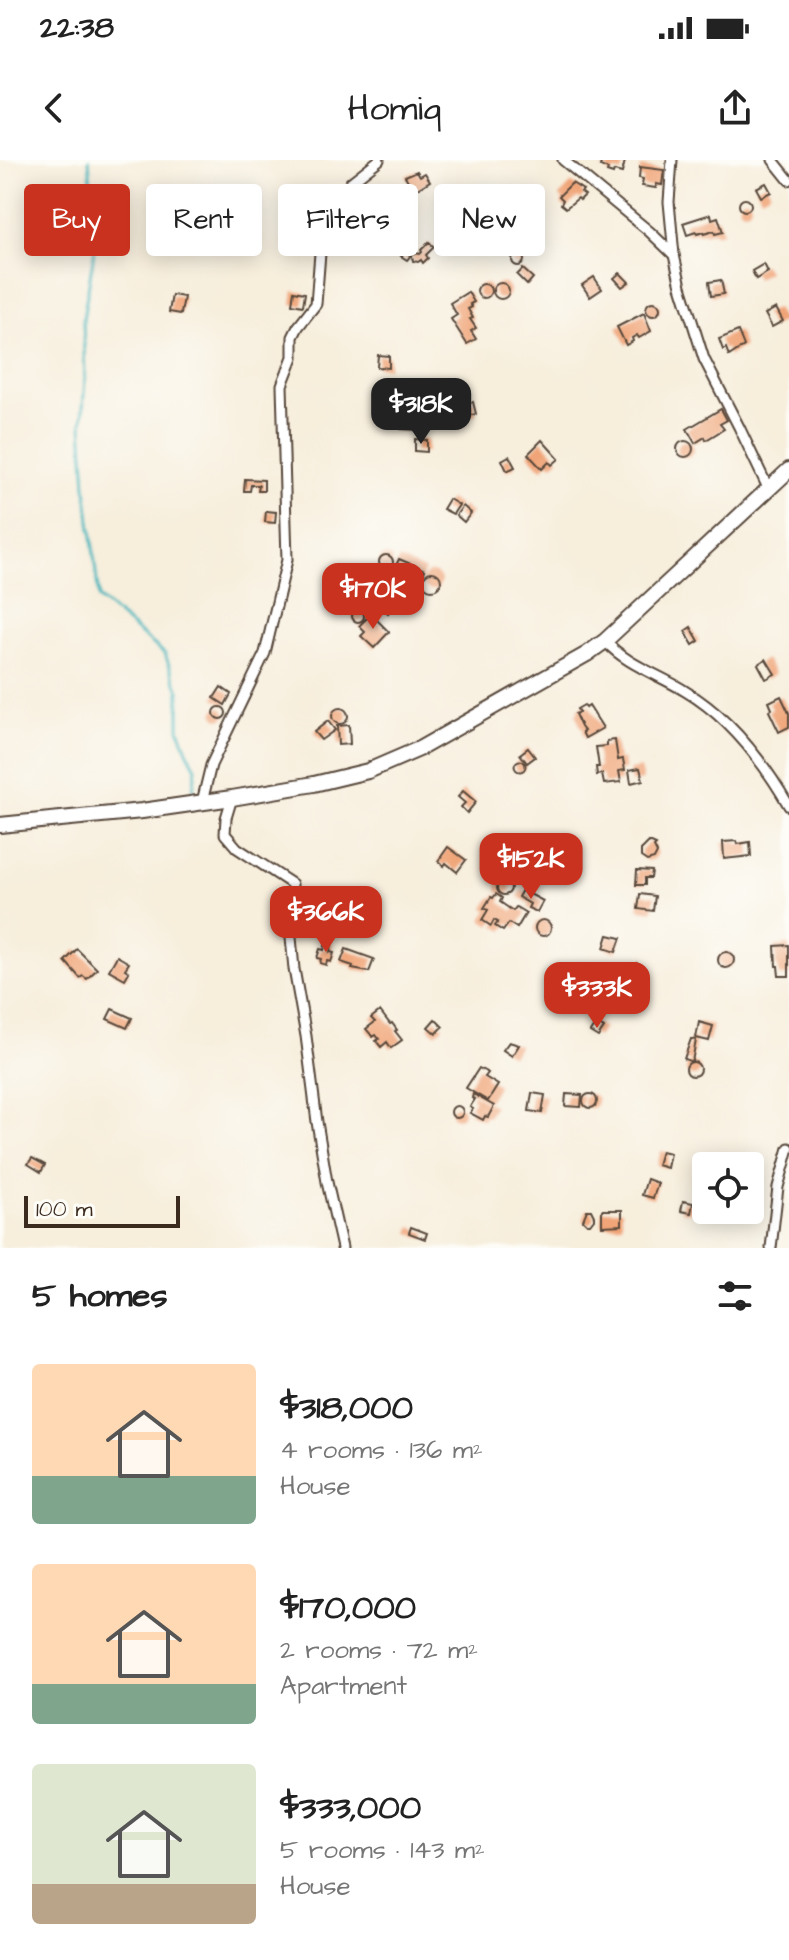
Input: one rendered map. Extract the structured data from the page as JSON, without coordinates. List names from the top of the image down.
{
  "scale_bar": "100 m",
  "page": {
    "status": "22:38",
    "header": "Homiq",
    "chip": [
      "Buy",
      "Rent",
      "Filters",
      "New"
    ],
    "price": [
      "$318K",
      "$170K",
      "$152K",
      "$366K",
      "$333K"
    ],
    "scale": "100 m",
    "heading": "5 homes",
    "list": [
      {
        "name": "$318,000",
        "note": "4 rooms · 136 m² · House"
      },
      {
        "name": "$170,000",
        "note": "2 rooms · 72 m² · Apartment"
      },
      {
        "name": "$333,000",
        "note": "5 rooms · 143 m² · House"
      }
    ]
  }
}
